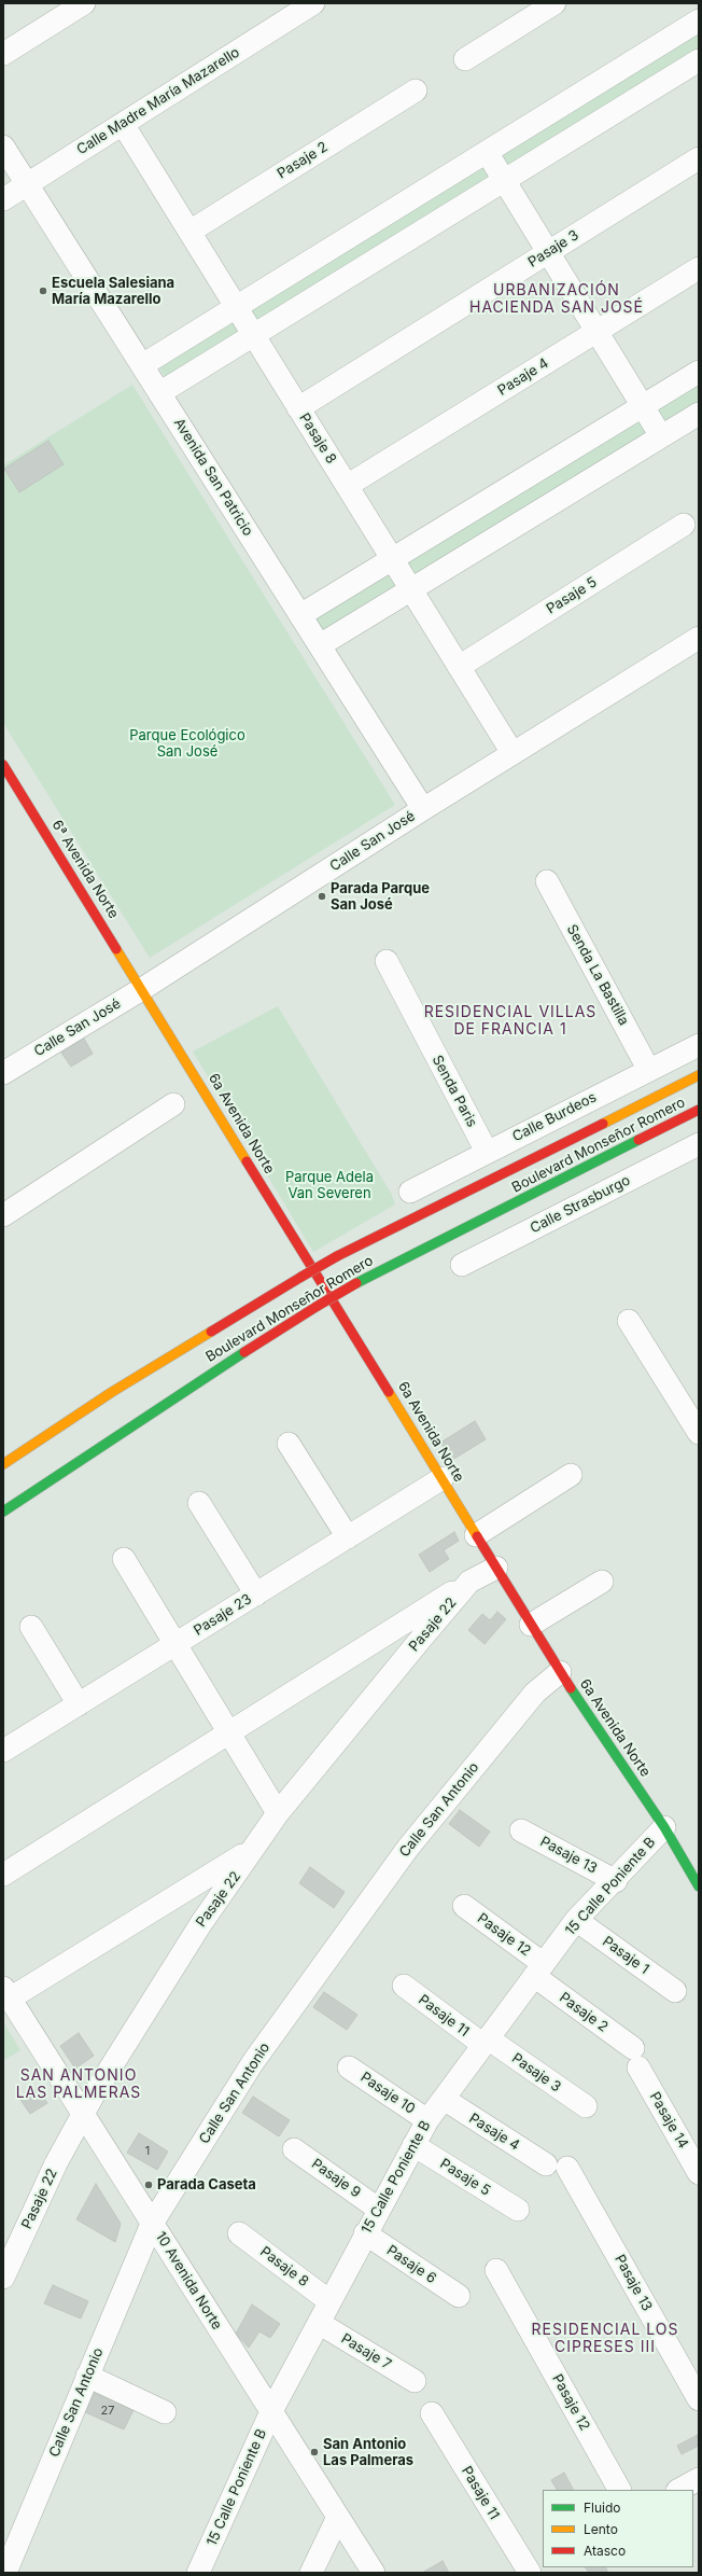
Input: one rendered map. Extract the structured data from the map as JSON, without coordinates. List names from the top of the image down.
{
  "streets": {
    "main road": ["6ª Avenida Norte", "6a Avenida Norte", "Boulevard Monseñor Romero"],
    "street": [
      "Calle Madre María Mazarello",
      "Pasaje 2",
      "Pasaje 3",
      "Pasaje 4",
      "Pasaje 8",
      "Avenida San Patricio",
      "Pasaje 5",
      "Calle San José",
      "Senda La Bastilla",
      "Senda Paris",
      "Calle Burdeos",
      "Calle Strasburgo",
      "Pasaje 23",
      "Pasaje 22",
      "Calle San Antonio",
      "Pasaje 13",
      "15 Calle Poniente B",
      "Pasaje 12",
      "Pasaje 1",
      "Pasaje 11",
      "Pasaje 10",
      "Pasaje 14",
      "Pasaje 9",
      "Pasaje 6",
      "10 Avenida Norte",
      "Pasaje 7"
    ]
  },
  "crossings": [
    ["Calle Madre María Mazarello", "Pasaje 8"],
    ["Calle Madre María Mazarello", "Avenida San Patricio"],
    ["Pasaje 2", "Pasaje 8"],
    ["Pasaje 2", "15 Calle Poniente B"],
    ["Pasaje 2", "Pasaje 12"],
    ["Pasaje 2", "Pasaje 14"],
    ["Pasaje 3", "Pasaje 8"],
    ["Pasaje 3", "15 Calle Poniente B"],
    ["Pasaje 3", "Pasaje 11"],
    ["Pasaje 4", "Pasaje 8"],
    ["Pasaje 4", "15 Calle Poniente B"],
    ["Pasaje 8", "Pasaje 5"],
    ["Pasaje 8", "Calle San José"],
    ["Pasaje 8", "15 Calle Poniente B"],
    ["Avenida San Patricio", "Calle San José"],
    ["Pasaje 5", "15 Calle Poniente B"],
    ["Calle San José", "6ª Avenida Norte"],
    ["Calle San José", "6a Avenida Norte"],
    ["6ª Avenida Norte", "6a Avenida Norte"],
    ["Senda La Bastilla", "Calle Burdeos"],
    ["Senda Paris", "Calle Burdeos"],
    ["6a Avenida Norte", "Pasaje 23"],
    ["6a Avenida Norte", "Pasaje 22"],
    ["6a Avenida Norte", "Calle San Antonio"],
    ["6a Avenida Norte", "15 Calle Poniente B"],
    ["Pasaje 22", "10 Avenida Norte"],
    ["Calle San Antonio", "10 Avenida Norte"],
    ["Pasaje 13", "15 Calle Poniente B"],
    ["15 Calle Poniente B", "Pasaje 12"],
    ["15 Calle Poniente B", "Pasaje 1"],
    ["15 Calle Poniente B", "Pasaje 11"],
    ["15 Calle Poniente B", "Pasaje 10"],
    ["15 Calle Poniente B", "Pasaje 9"],
    ["15 Calle Poniente B", "Pasaje 6"],
    ["15 Calle Poniente B", "10 Avenida Norte"],
    ["15 Calle Poniente B", "Pasaje 7"]
  ],
  "districts": [
    "URBANIZACIÓN HACIENDA SAN JOSÉ",
    "RESIDENCIAL VILLAS DE FRANCIA 1",
    "SAN ANTONIO LAS PALMERAS",
    "RESIDENCIAL LOS CIPRESES III"
  ],
  "parks": ["Parque Ecológico San José", "Parque Adela Van Severen"],
  "places": [
    "Escuela Salesiana María Mazarello",
    "Parada Parque San José",
    "Parada Caseta",
    "San Antonio Las Palmeras"
  ],
  "house_numbers": ["1", "27"],
  "legend": ["Fluido", "Lento", "Atasco"]
}
